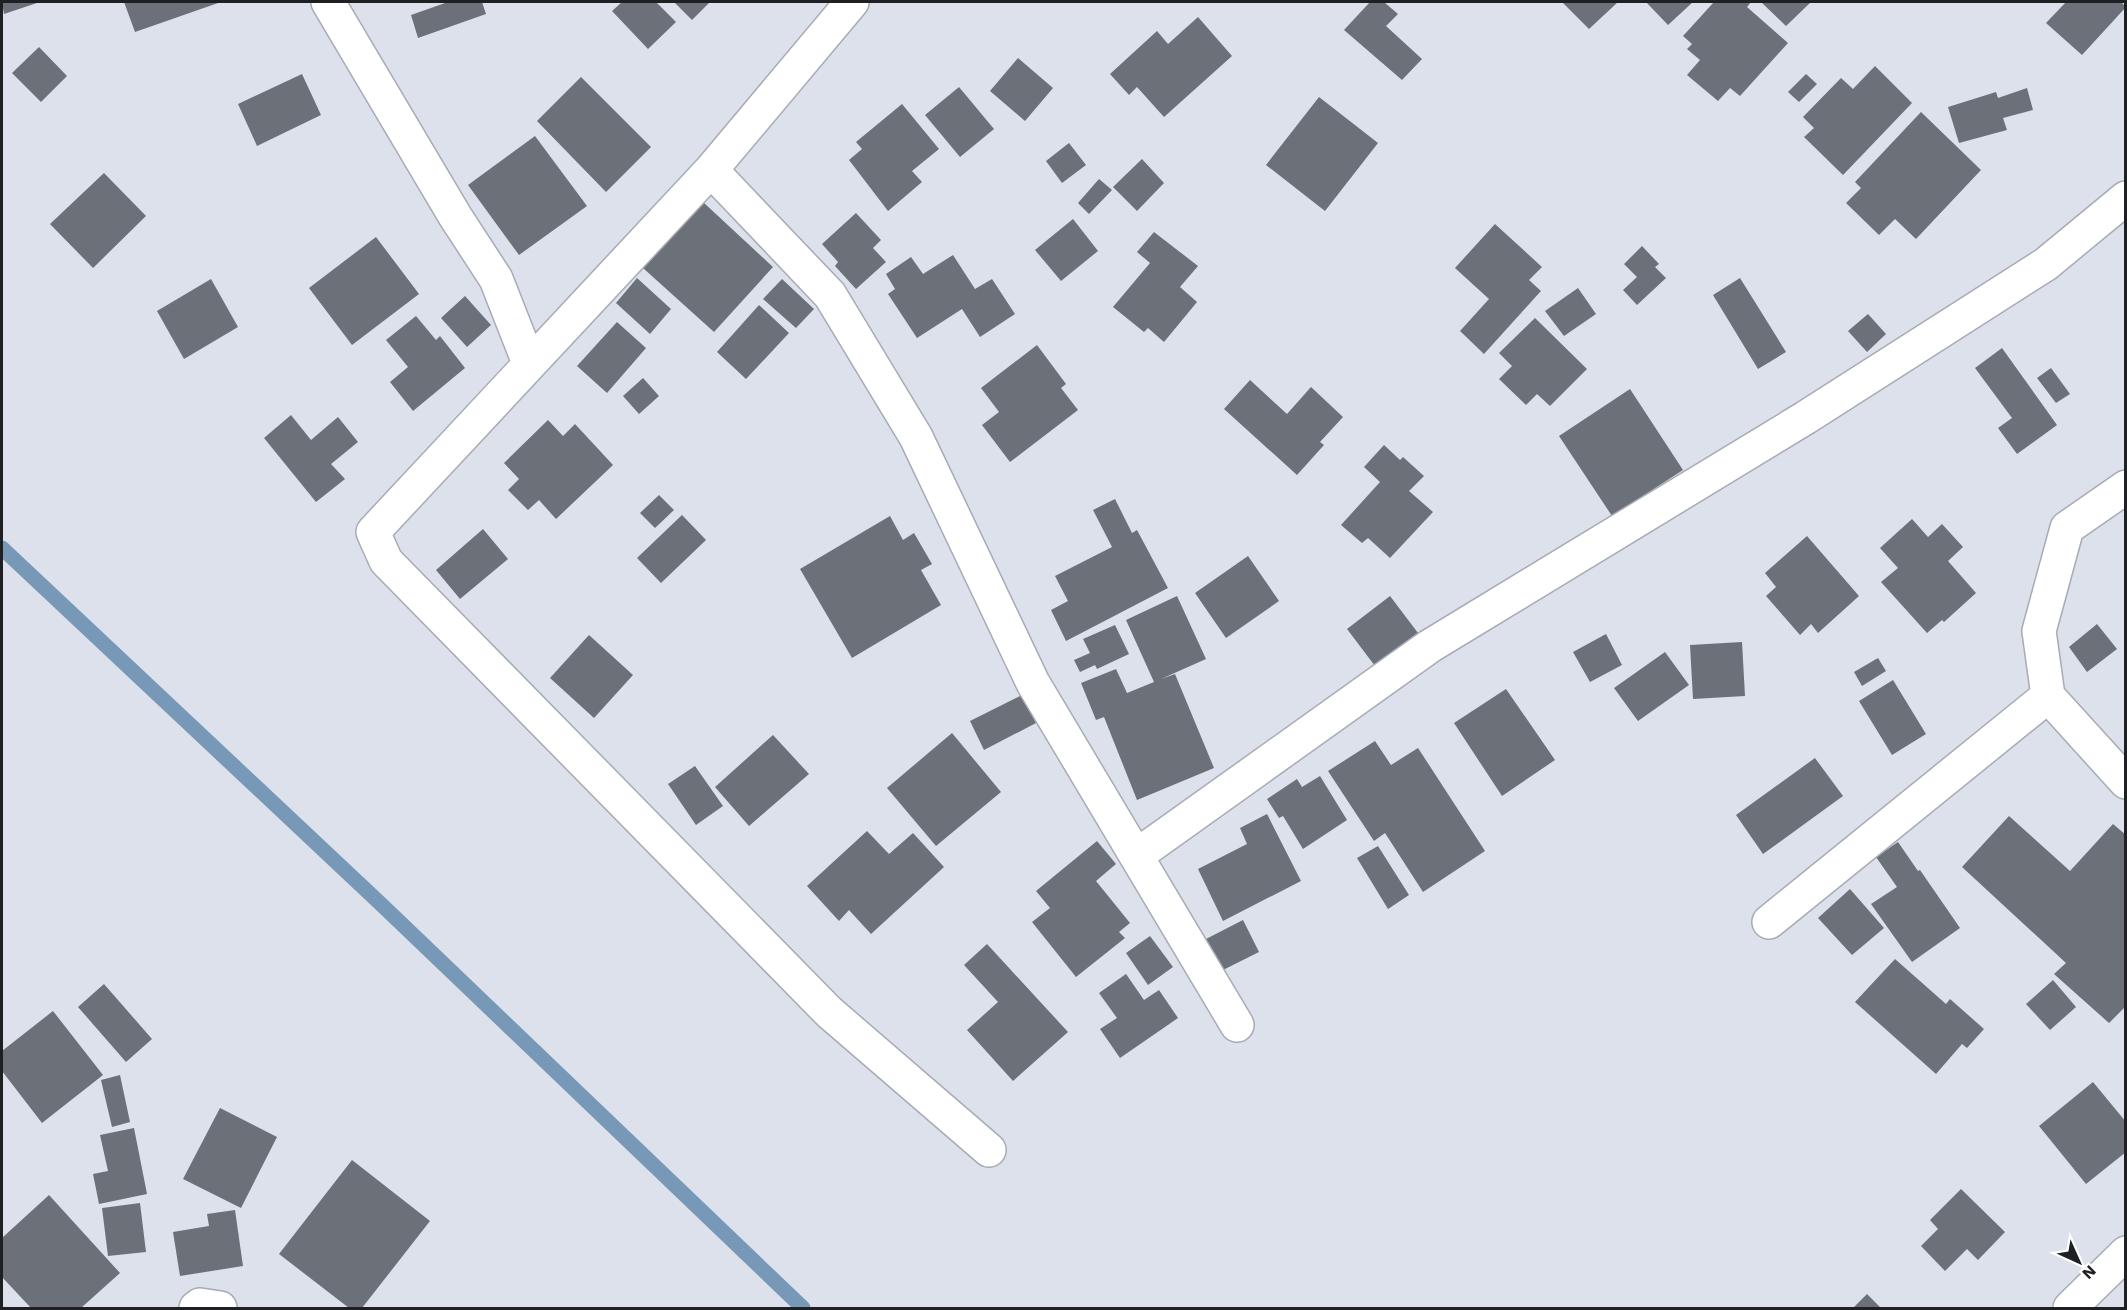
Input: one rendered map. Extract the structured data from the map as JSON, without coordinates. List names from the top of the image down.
{
  "north": "bottom right"
}
